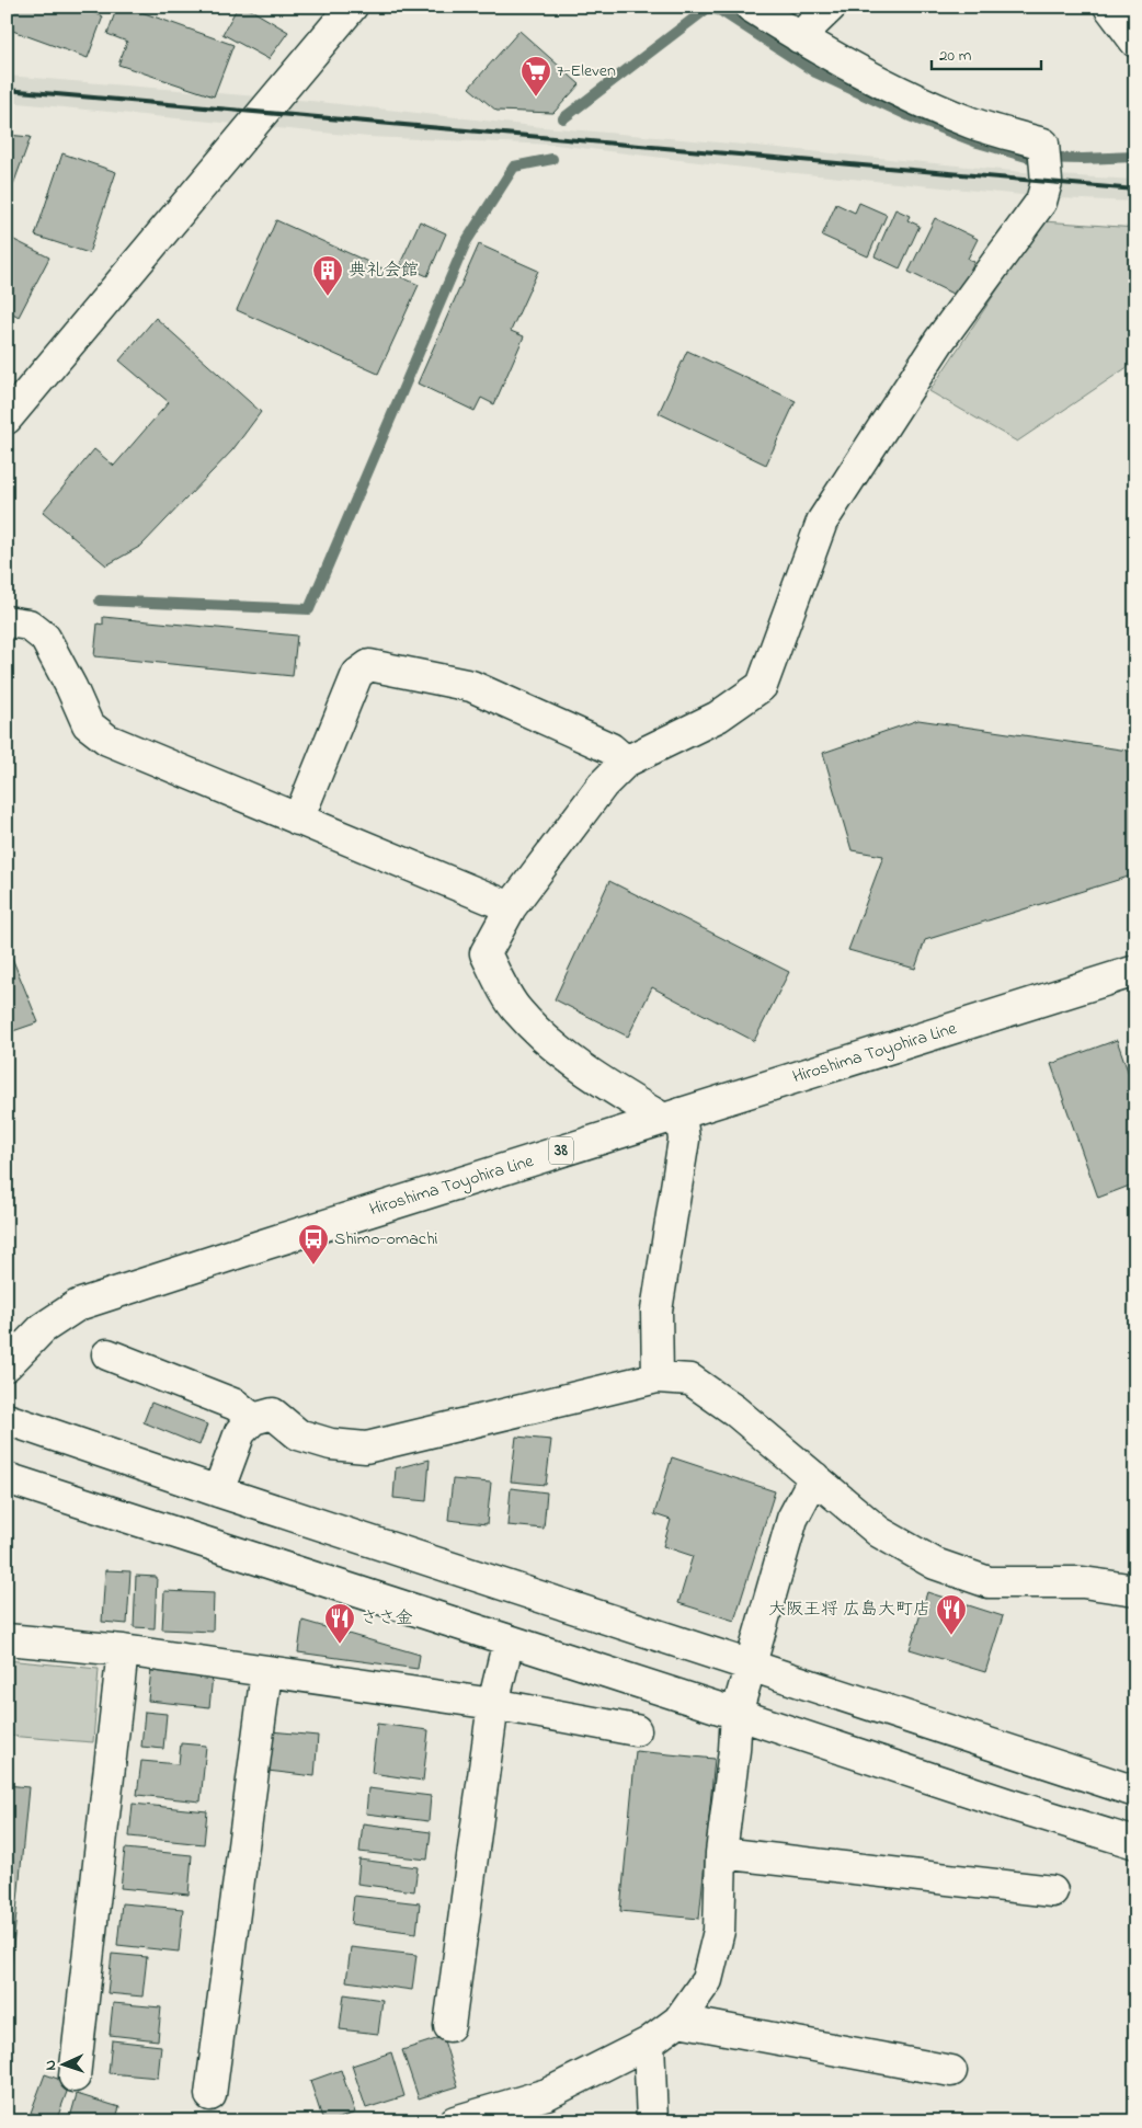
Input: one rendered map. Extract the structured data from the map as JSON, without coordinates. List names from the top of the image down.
{
  "streets": {
    "street": ["Hiroshima Toyohira Line", "38"]
  },
  "places": {
    "supermarket": ["7-Eleven"],
    "building": ["典礼会館"],
    "bus stop": ["Shimo-omachi"],
    "restaurant": ["大阪王将 広島大町店", "ささ金"]
  },
  "scale_bar": "20 m",
  "north": "left"
}
